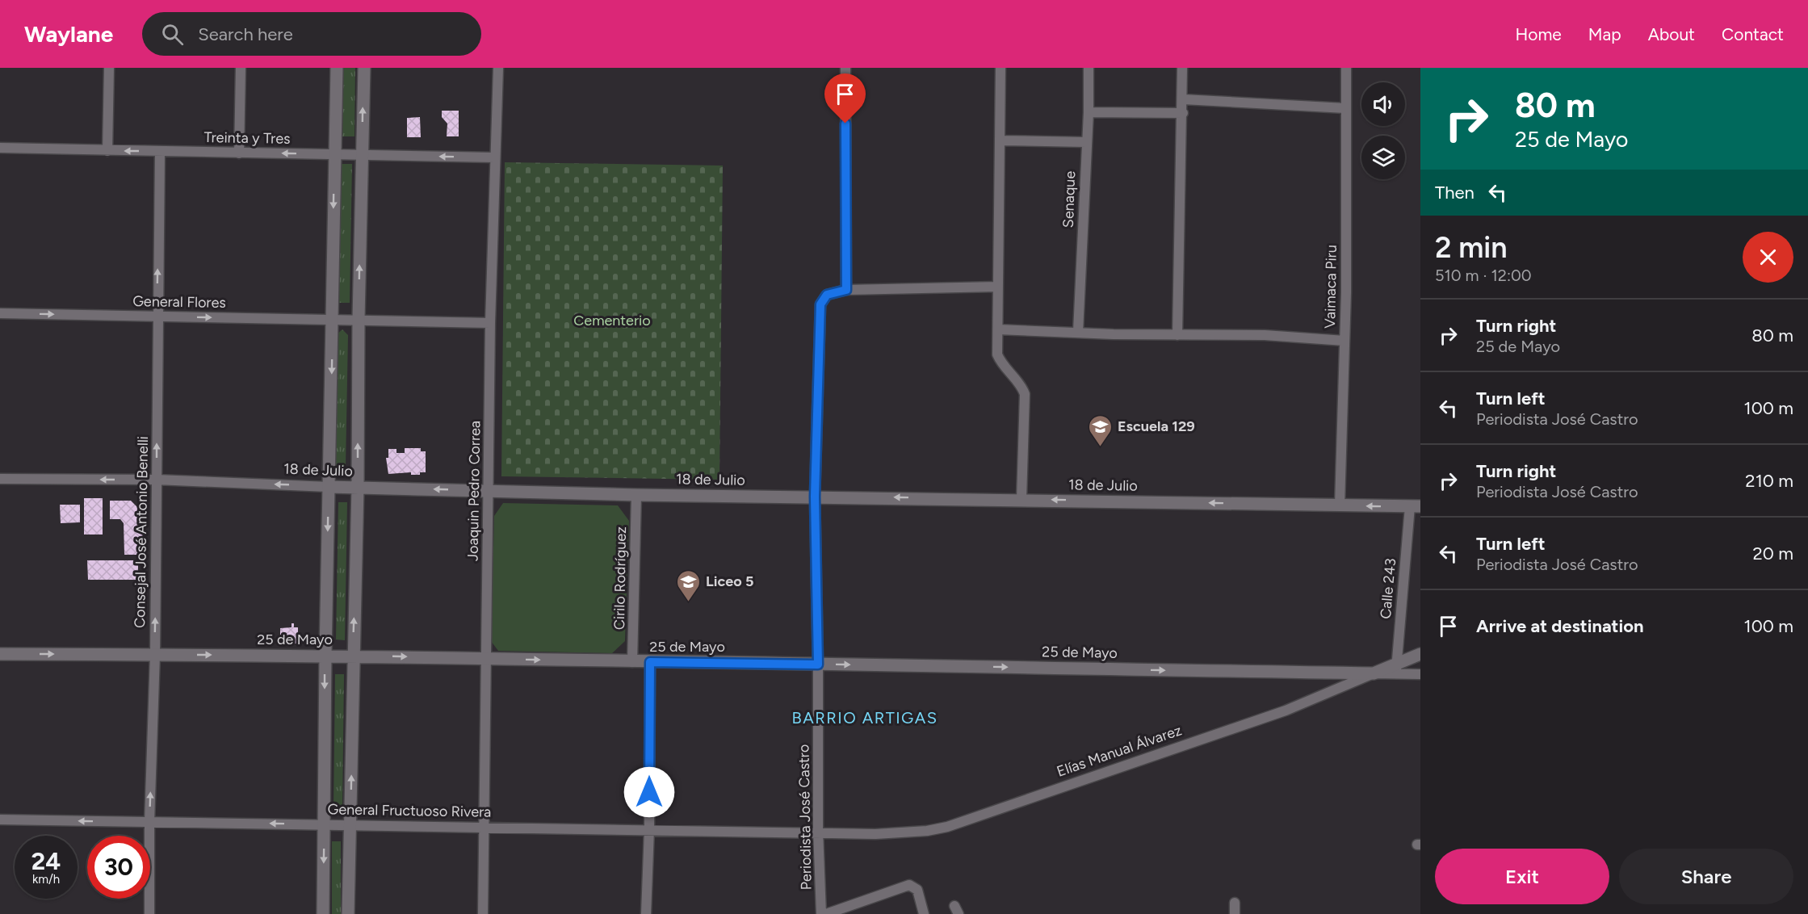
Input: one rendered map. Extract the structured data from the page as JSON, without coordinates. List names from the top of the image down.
{
  "streets": {
    "street": [
      "Treinta y Tres",
      "Senaque",
      "Vaimaca Piru",
      "General Flores",
      "18 de Julio",
      "Joaquin Pedro Correa",
      "Consejal José Antonio Benelli",
      "Cirilo Rodríguez",
      "Calle 243",
      "25 de Mayo",
      "Elías Manual Álvarez",
      "General Fructuoso Rivera",
      "Periodista José Castro"
    ]
  },
  "crossings": [
    ["Treinta y Tres", "Joaquin Pedro Correa"],
    ["Treinta y Tres", "Consejal José Antonio Benelli"],
    ["Vaimaca Piru", "18 de Julio"],
    ["General Flores", "Joaquin Pedro Correa"],
    ["General Flores", "Consejal José Antonio Benelli"],
    ["18 de Julio", "Joaquin Pedro Correa"],
    ["18 de Julio", "Consejal José Antonio Benelli"],
    ["18 de Julio", "Cirilo Rodríguez"],
    ["18 de Julio", "Calle 243"],
    ["18 de Julio", "Periodista José Castro"],
    ["Joaquin Pedro Correa", "25 de Mayo"],
    ["Joaquin Pedro Correa", "General Fructuoso Rivera"],
    ["Consejal José Antonio Benelli", "25 de Mayo"],
    ["Consejal José Antonio Benelli", "General Fructuoso Rivera"],
    ["Cirilo Rodríguez", "25 de Mayo"],
    ["Calle 243", "Elías Manual Álvarez"],
    ["25 de Mayo", "Elías Manual Álvarez"],
    ["25 de Mayo", "Periodista José Castro"],
    ["Elías Manual Álvarez", "General Fructuoso Rivera"],
    ["Elías Manual Álvarez", "Periodista José Castro"],
    ["General Fructuoso Rivera", "Periodista José Castro"]
  ],
  "one_way": [
    "Treinta y Tres",
    "General Flores",
    "18 de Julio",
    "Consejal José Antonio Benelli",
    "25 de Mayo",
    "General Fructuoso Rivera"
  ],
  "districts": ["BARRIO ARTIGAS"],
  "parks": ["Cementerio"],
  "places": {
    "school or university": ["Escuela 129", "Liceo 5"]
  },
  "page": {
    "header": "Waylane",
    "search": "Search here",
    "nav": [
      "Home",
      "Map",
      "About",
      "Contact"
    ],
    "turn": ["80 m", "25 de Mayo"],
    "then": "Then",
    "heading": ["2 min", "510 m · 12:00"],
    "list": [
      {
        "name": "Turn right",
        "note": "25 de Mayo",
        "value": "80 m"
      },
      {
        "name": "Turn left",
        "note": "Periodista José Castro",
        "value": "100 m"
      },
      {
        "name": "Turn right",
        "note": "Periodista José Castro",
        "value": "210 m"
      },
      {
        "name": "Turn left",
        "note": "Periodista José Castro",
        "value": "20 m"
      },
      {
        "name": "Arrive at destination",
        "value": "100 m"
      }
    ],
    "speed": "24 km/h",
    "limit": "30",
    "buttons": ["Exit", "Share"]
  }
}
